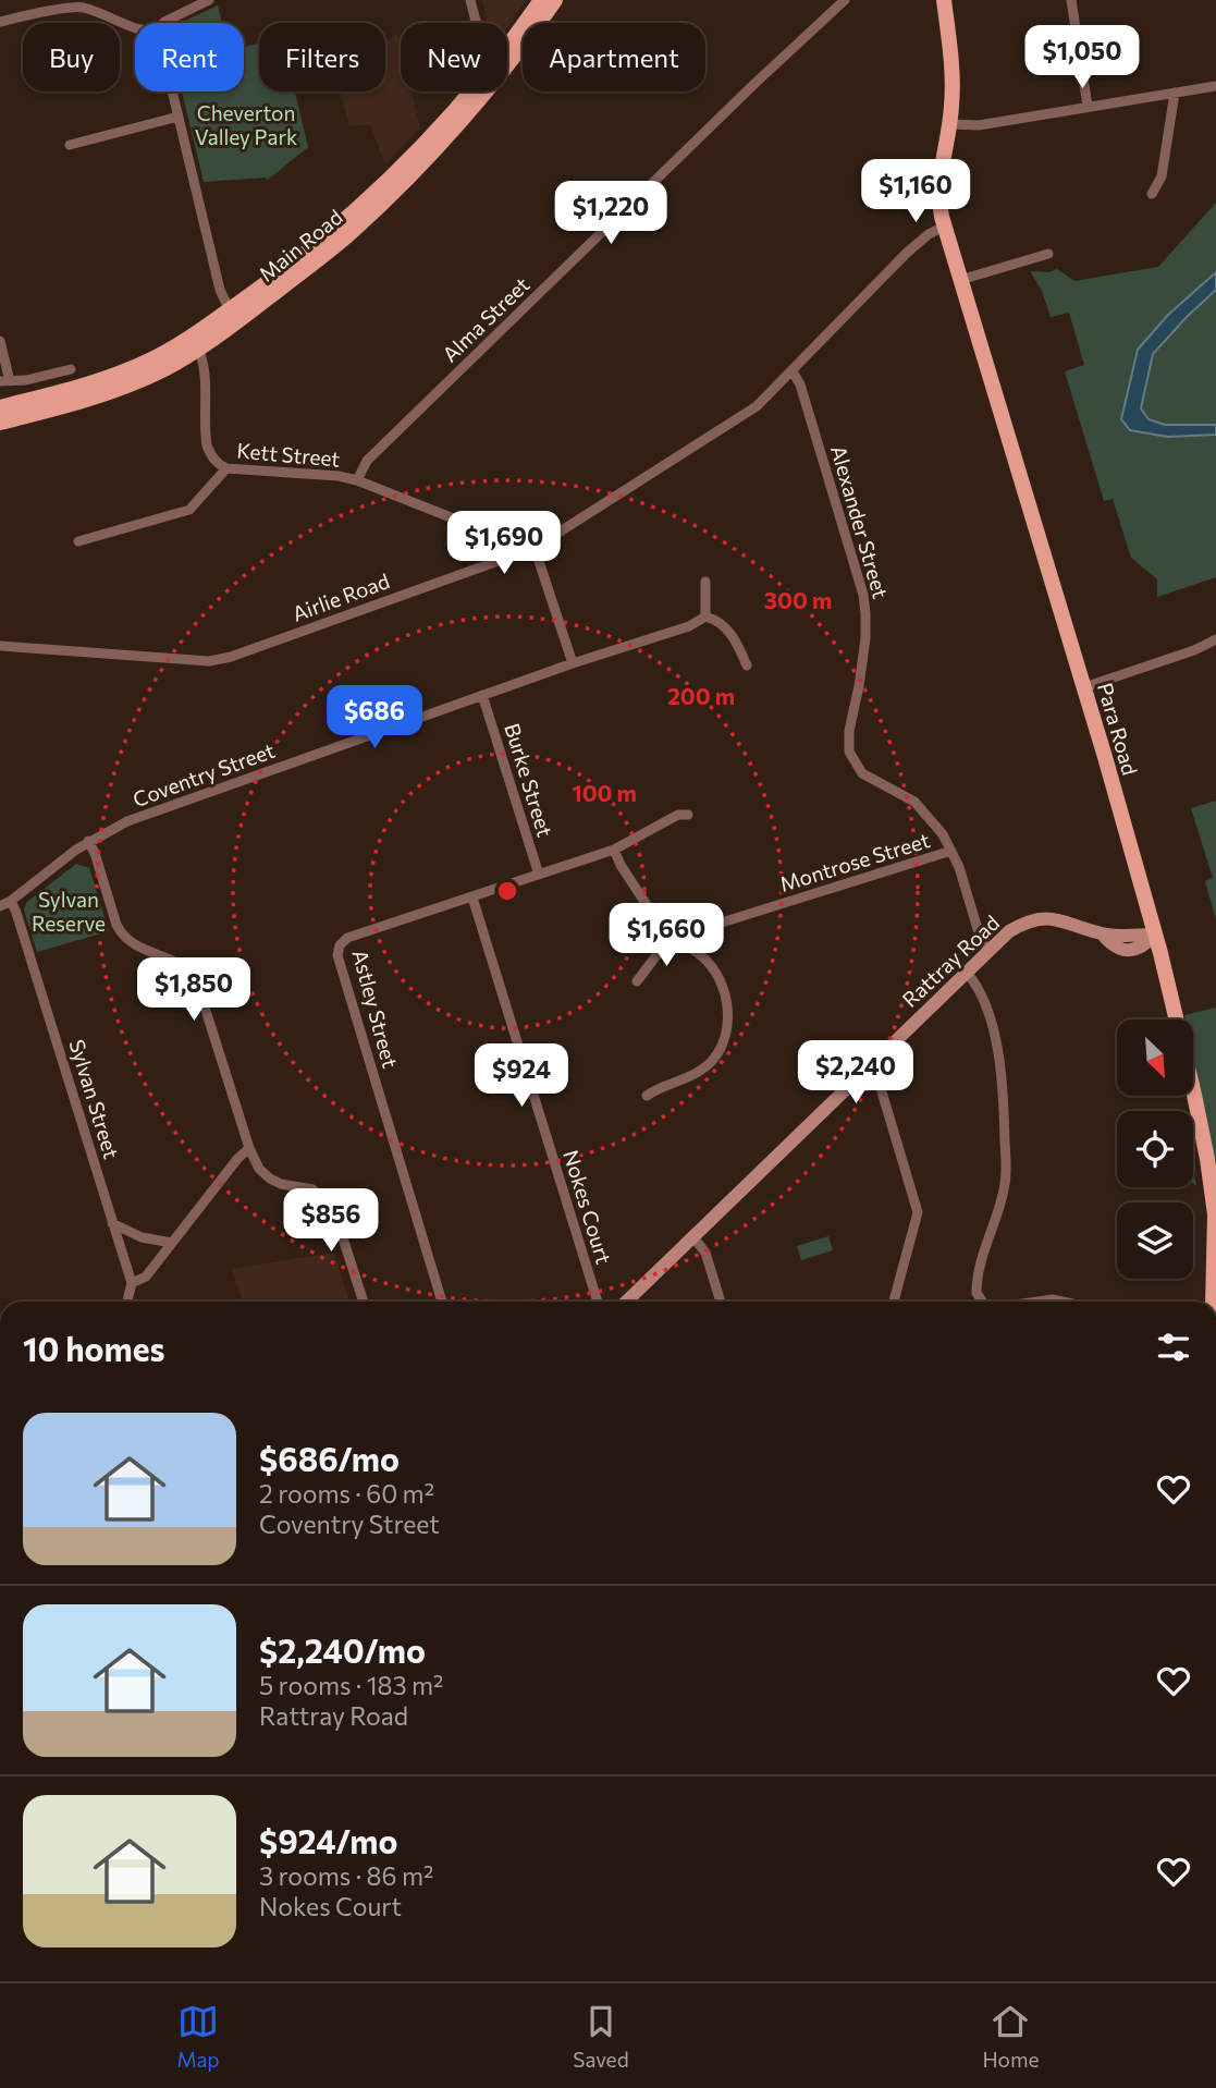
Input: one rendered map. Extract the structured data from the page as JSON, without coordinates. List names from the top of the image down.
{
  "streets": {
    "main road": ["Main Road", "Para Road"],
    "street": [
      "Alma Street",
      "Kett Street",
      "Alexander Street",
      "Airlie Road",
      "Coventry Street",
      "Burke Street",
      "Montrose Street",
      "Rattray Road",
      "Astley Street",
      "Sylvan Street",
      "Nokes Court"
    ]
  },
  "crossings": [
    ["Main Road", "Kett Street"],
    ["Alma Street", "Kett Street"],
    ["Kett Street", "Airlie Road"],
    ["Alexander Street", "Airlie Road"],
    ["Alexander Street", "Montrose Street"],
    ["Alexander Street", "Rattray Road"],
    ["Airlie Road", "Para Road"],
    ["Para Road", "Rattray Road"],
    ["Coventry Street", "Burke Street"],
    ["Coventry Street", "Sylvan Street"],
    ["Burke Street", "Astley Street"],
    ["Astley Street", "Nokes Court"]
  ],
  "parks": ["Cheverton Valley Park", "Sylvan Reserve"],
  "north": "bottom right",
  "page": {
    "chip": [
      "Buy",
      "Rent",
      "Filters",
      "New",
      "Apartment"
    ],
    "price": [
      "$1,050",
      "$1,160",
      "$1,220",
      "$1,690",
      "$686",
      "$1,660",
      "$1,850",
      "$2,240",
      "$924",
      "$856"
    ],
    "heading": "10 homes",
    "list": [
      {
        "name": "$686/mo",
        "note": "2 rooms · 60 m² · Coventry Street"
      },
      {
        "name": "$2,240/mo",
        "note": "5 rooms · 183 m² · Rattray Road"
      },
      {
        "name": "$924/mo",
        "note": "3 rooms · 86 m² · Nokes Court"
      }
    ],
    "tabs": ["Map", "Saved", "Home"]
  },
  "rings": ["300 m", "200 m", "100 m"]
}
